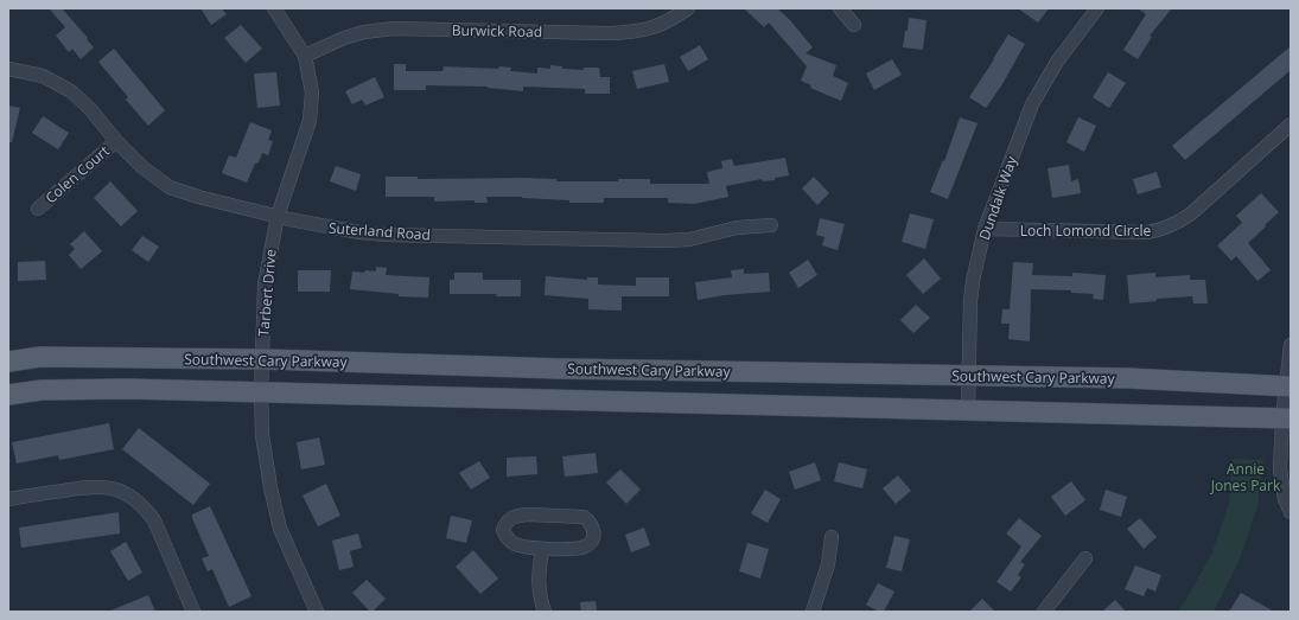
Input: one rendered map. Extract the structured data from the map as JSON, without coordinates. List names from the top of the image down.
{
  "streets": {
    "main road": ["Southwest Cary Parkway"],
    "street": [
      "Burwick Road",
      "Colen Court",
      "Dundalk Way",
      "Loch Lomond Circle",
      "Suterland Road",
      "Tarbert Drive"
    ]
  },
  "crossings": [
    ["Burwick Road", "Tarbert Drive"],
    ["Colen Court", "Suterland Road"],
    ["Dundalk Way", "Loch Lomond Circle"],
    ["Dundalk Way", "Southwest Cary Parkway"],
    ["Suterland Road", "Tarbert Drive"],
    ["Tarbert Drive", "Southwest Cary Parkway"]
  ],
  "parks": ["Annie Jones Park"]
}
